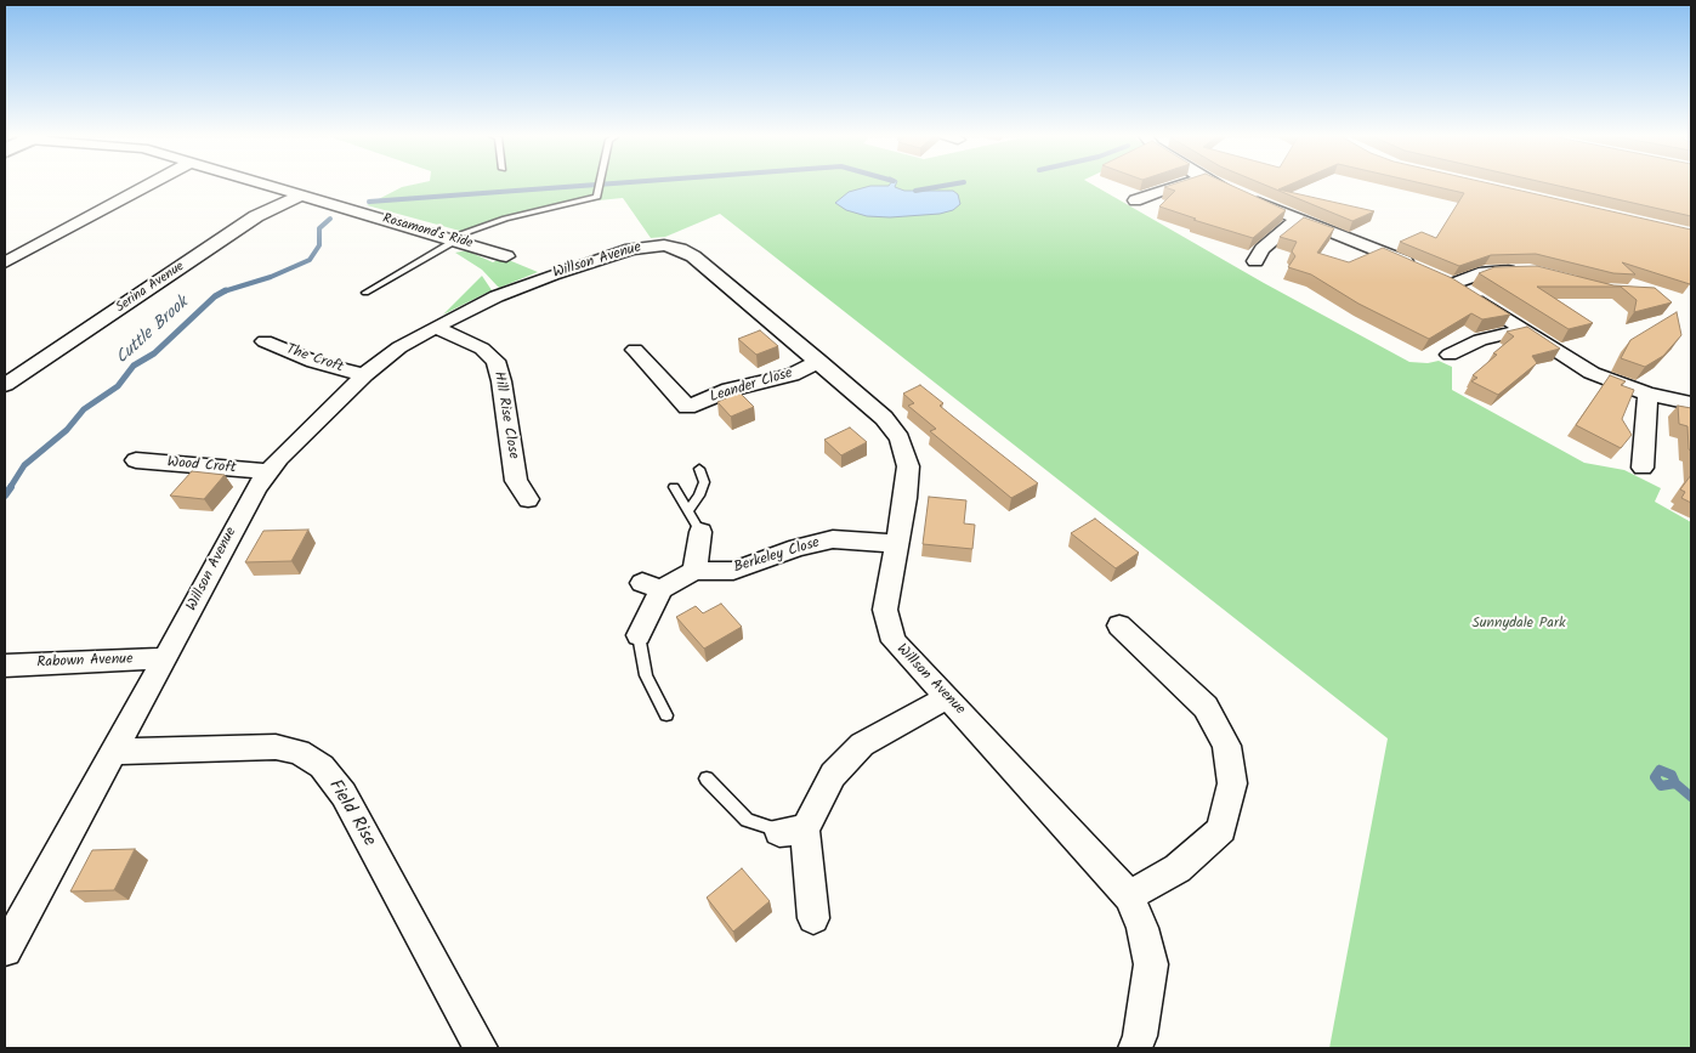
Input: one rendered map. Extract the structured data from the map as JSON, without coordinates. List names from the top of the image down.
{
  "streets": {
    "street": [
      "Rosamond's Ride",
      "Willson Avenue",
      "Serina Avenue",
      "The Croft",
      "Leander Close",
      "Hill Rise Close",
      "Wood Croft",
      "Berkeley Close",
      "Rabown Avenue",
      "Field Rise"
    ]
  },
  "crossings": [
    ["Rosamond's Ride", "Serina Avenue"],
    ["Willson Avenue", "The Croft"],
    ["Willson Avenue", "Leander Close"],
    ["Willson Avenue", "Hill Rise Close"],
    ["Willson Avenue", "Wood Croft"],
    ["Willson Avenue", "Berkeley Close"],
    ["Willson Avenue", "Rabown Avenue"],
    ["Willson Avenue", "Field Rise"]
  ],
  "water": ["Cuttle Brook"],
  "parks": ["Sunnydale Park"]
}
